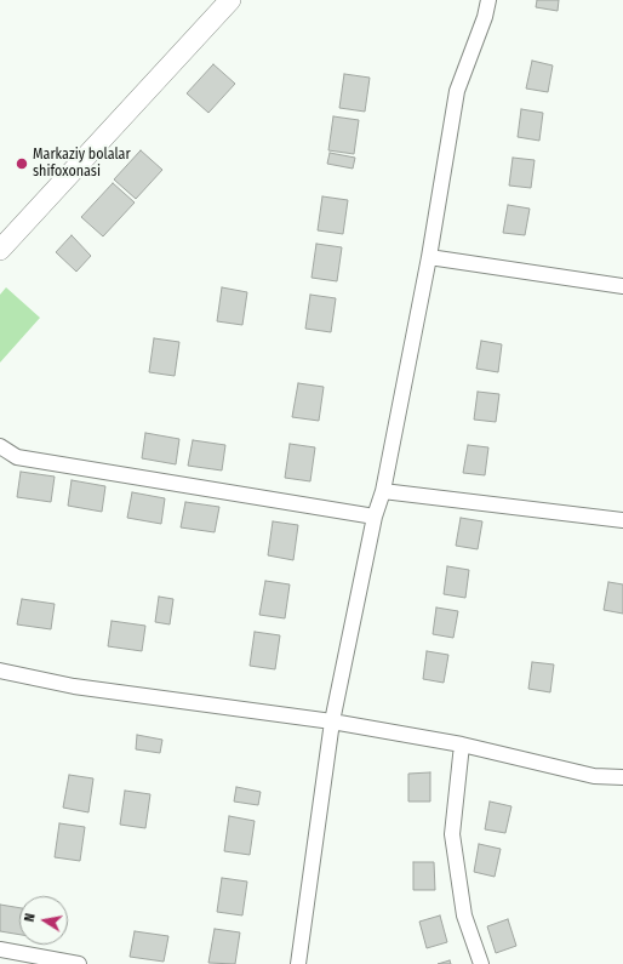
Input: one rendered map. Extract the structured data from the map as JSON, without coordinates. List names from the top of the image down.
{
  "places": ["Markaziy bolalar shifoxonasi"],
  "north": "left"
}
